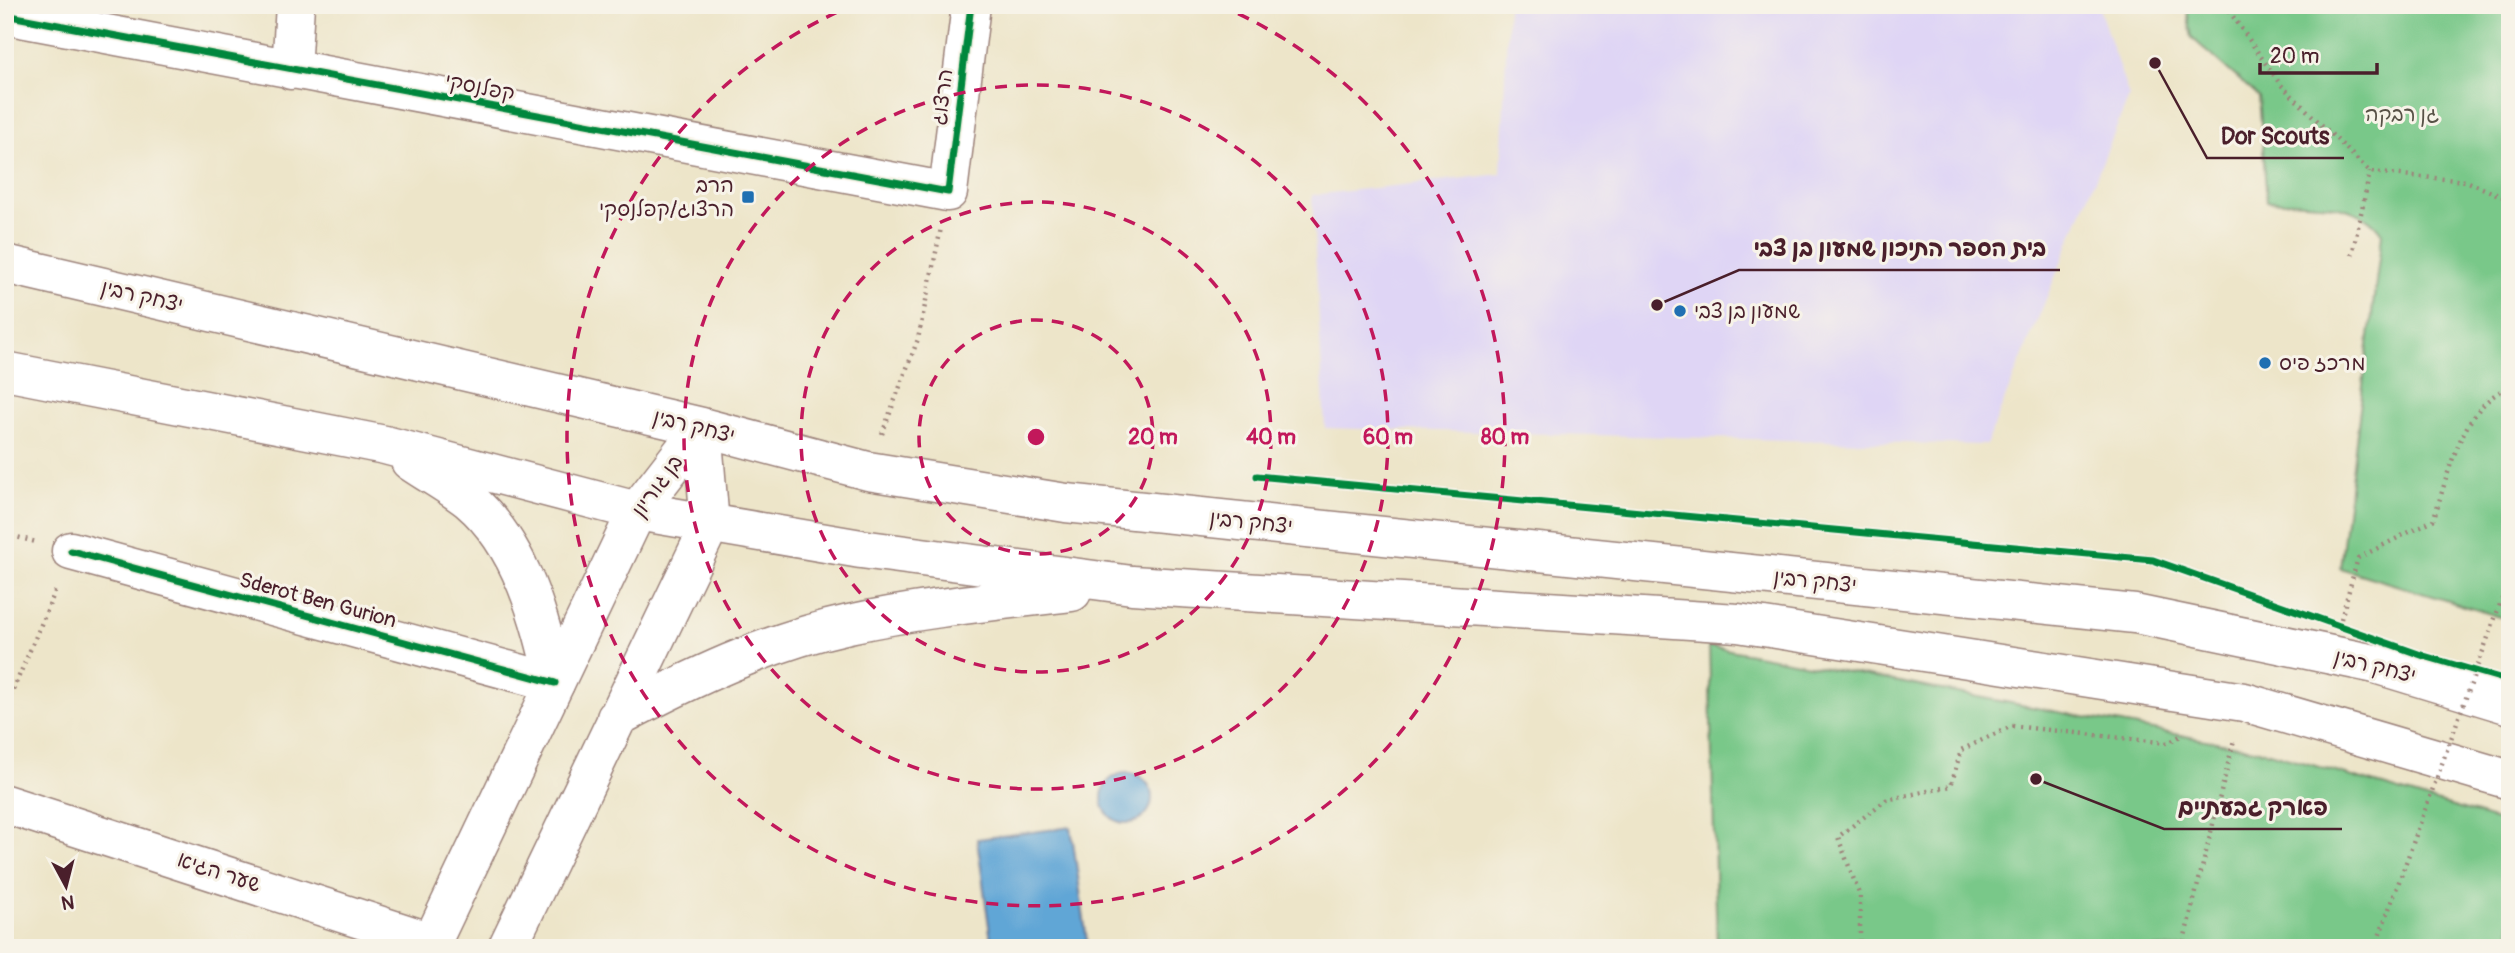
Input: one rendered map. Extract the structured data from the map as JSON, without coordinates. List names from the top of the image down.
{
  "streets": {
    "main road": [
      "קפלנסקי",
      "הרצוג",
      "יצחק רבין",
      "בן גוריון",
      "Sderot Ben Gurion",
      "שער הגיא"
    ]
  },
  "crossings": [
    ["קפלנסקי", "הרצוג"],
    ["יצחק רבין", "בן גוריון"],
    ["בן גוריון", "Sderot Ben Gurion"],
    ["בן גוריון", "שער הגיא"]
  ],
  "parks": ["גן רבקה"],
  "places": {
    "other": [
      "Dor Scouts",
      "בית הספר התיכון שמעון בן צבי",
      "שמעון בן צבי",
      "מרכז פיס",
      "פארק גבעתיים"
    ],
    "transit": ["הרב הרצוג/קפלנסקי"]
  },
  "scale_bar": "20 m",
  "north": "bottom",
  "rings": [
    "20 m",
    "40 m",
    "60 m",
    "80 m"
  ]
}
